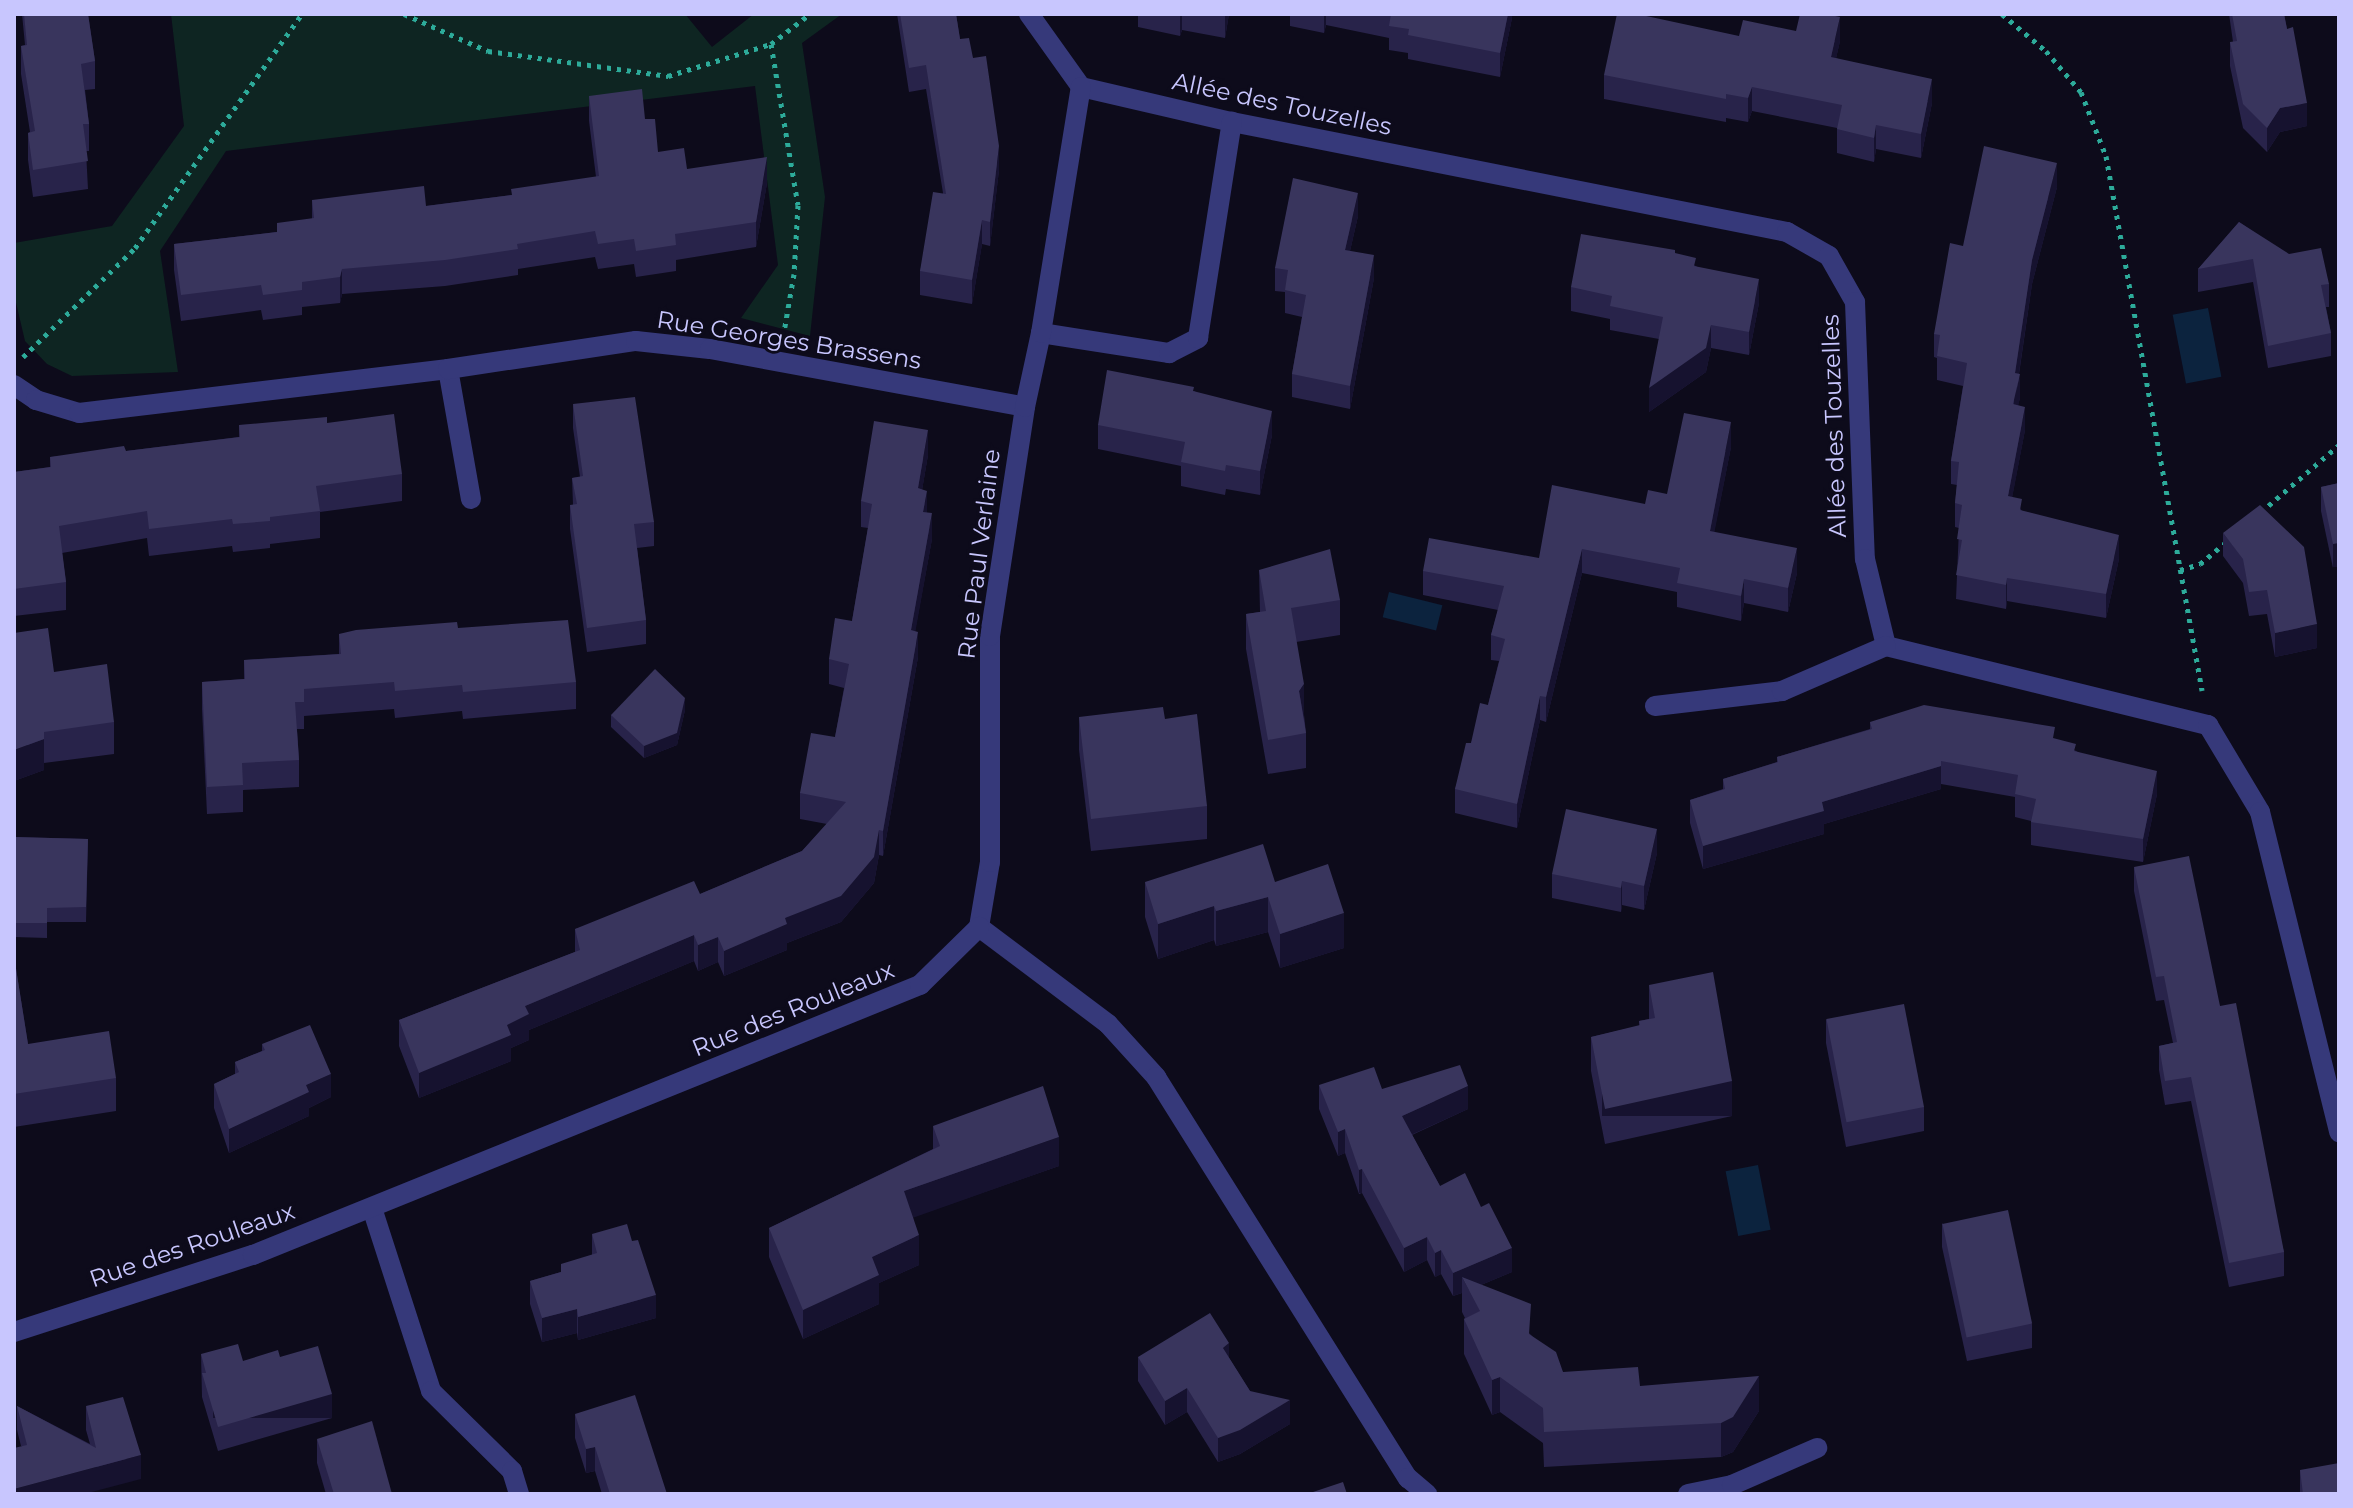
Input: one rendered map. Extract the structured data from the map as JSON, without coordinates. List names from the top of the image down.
{
  "streets": {
    "street": [
      "Allée des Touzelles",
      "Rue Georges Brassens",
      "Rue Paul Verlaine",
      "Rue des Rouleaux"
    ]
  },
  "crossings": [
    ["Allée des Touzelles", "Rue Paul Verlaine"],
    ["Rue Georges Brassens", "Rue Paul Verlaine"],
    ["Rue Paul Verlaine", "Rue des Rouleaux"]
  ]
}
